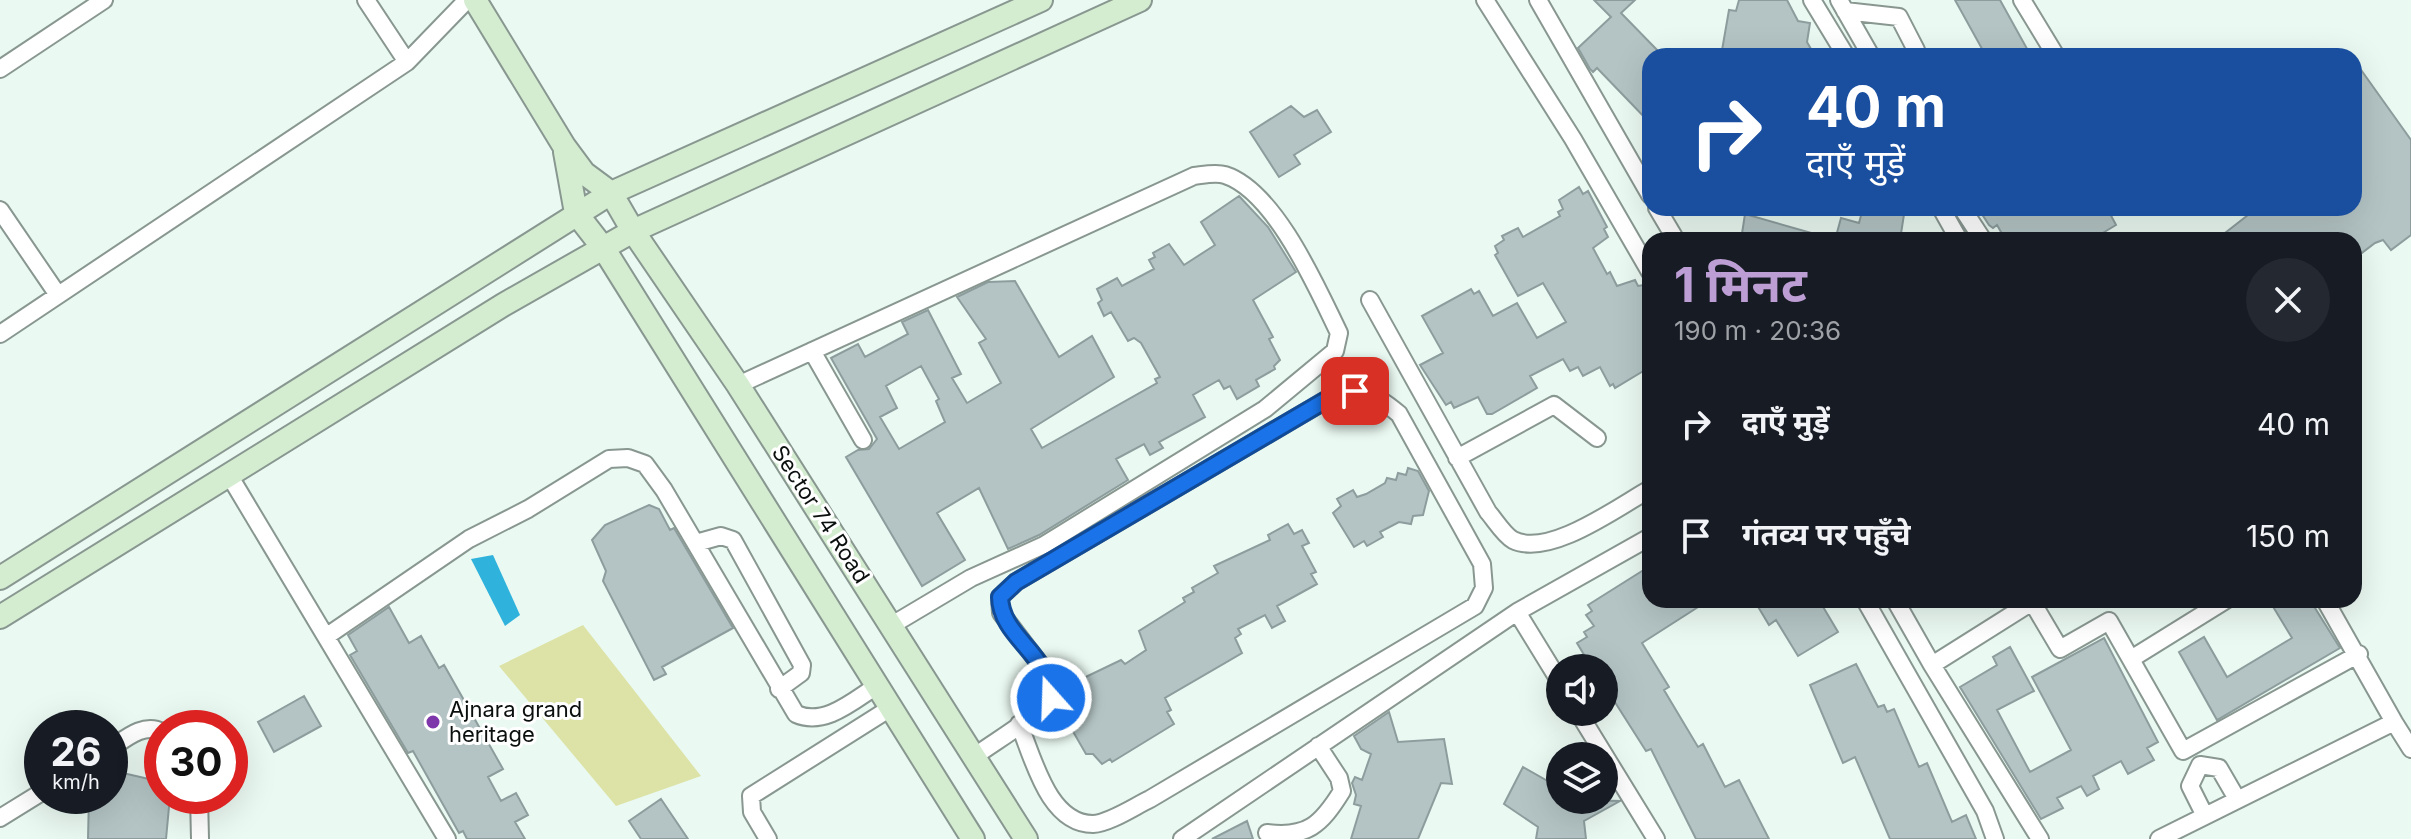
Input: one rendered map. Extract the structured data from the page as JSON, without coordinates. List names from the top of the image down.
{
  "streets": {
    "street": ["Sector 74 Road"]
  },
  "places": ["Ajnara grand heritage"],
  "page": {
    "turn": ["40 m", "दाएँ मुड़ें"],
    "heading": ["1 मिनट", "190 m · 20:36"],
    "list": [
      {
        "name": "दाएँ मुड़ें",
        "value": "40 m"
      },
      {
        "name": "गंतव्य पर पहुँचे",
        "value": "150 m"
      }
    ],
    "speed": "26 km/h",
    "limit": "30"
  }
}
